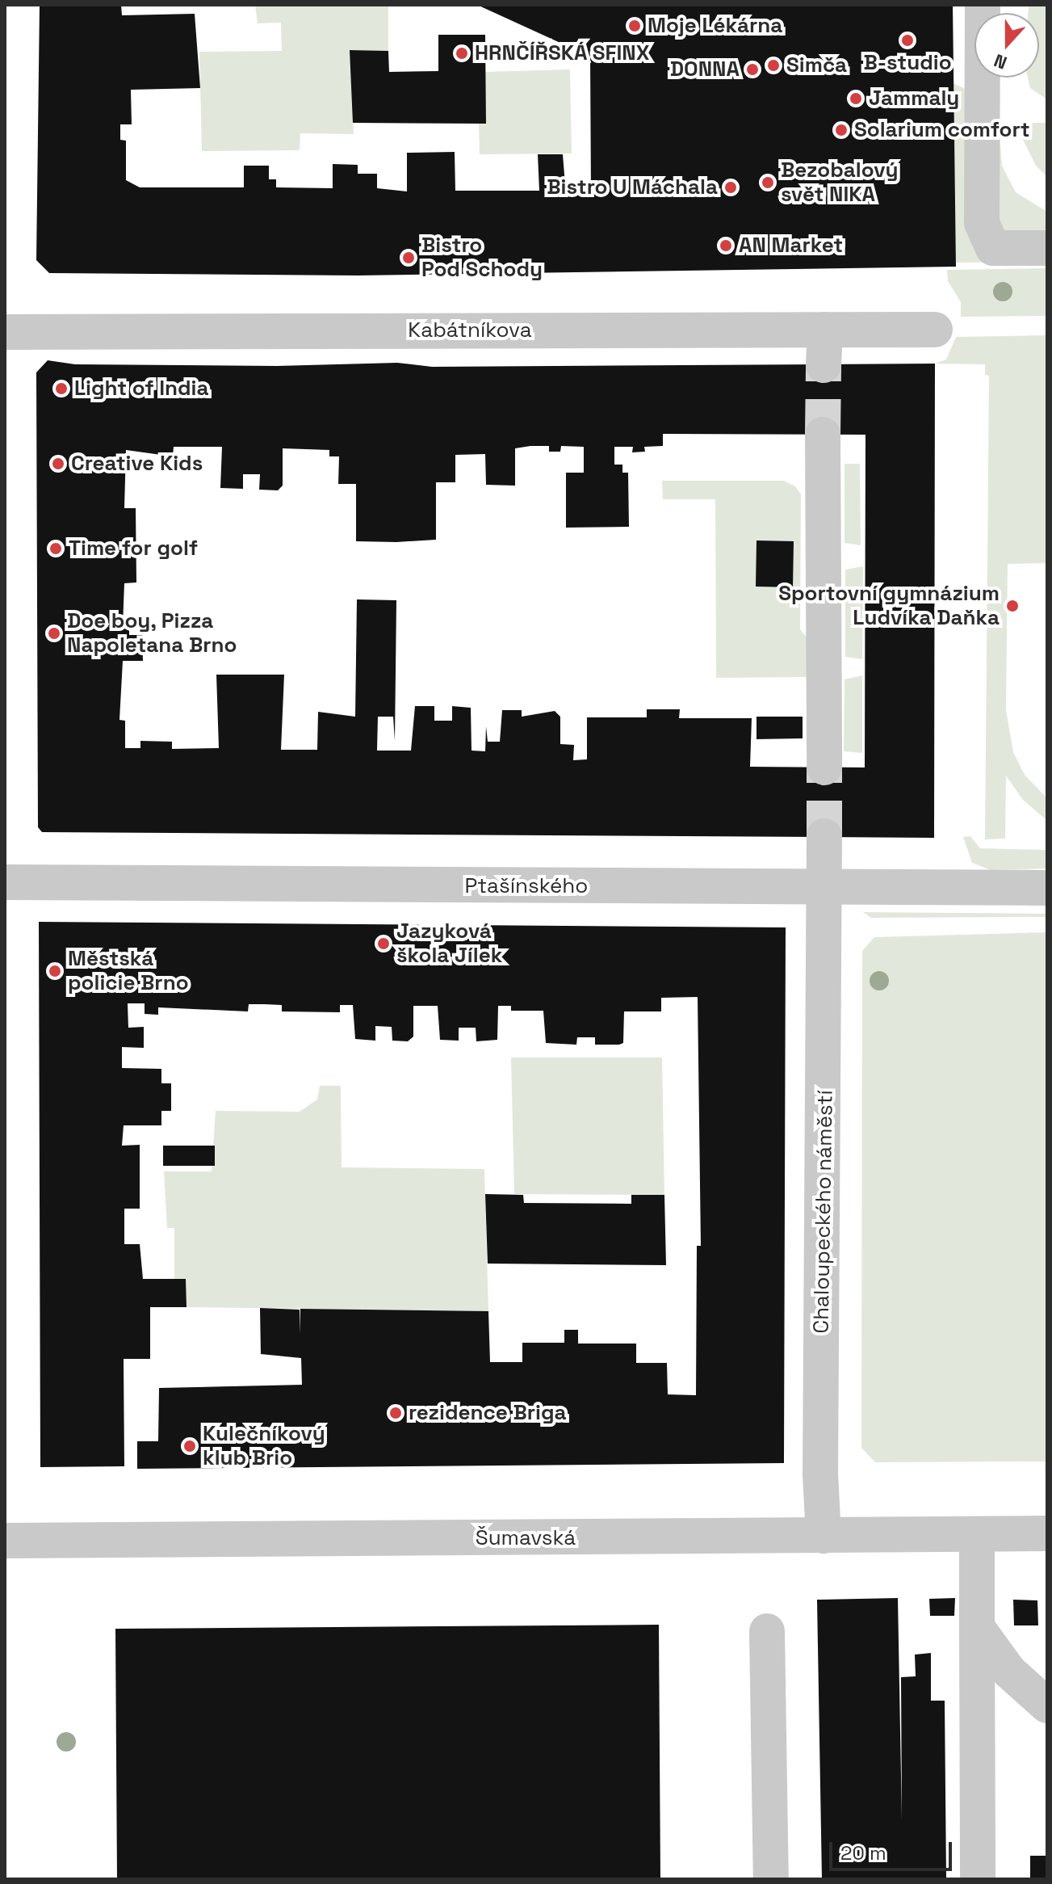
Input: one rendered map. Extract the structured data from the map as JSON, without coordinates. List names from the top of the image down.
{
  "streets": {
    "street": [
      "Kabátníkova",
      "Ptašínského",
      "Chaloupeckého náměstí",
      "Šumavská"
    ]
  },
  "crossings": [
    ["Ptašínského", "Chaloupeckého náměstí"],
    ["Chaloupeckého náměstí", "Šumavská"]
  ],
  "places": [
    "Moje Lékárna",
    "B-studio",
    "HRNČÍŘSKÁ SFINX",
    "Simča",
    "DONNA",
    "Jammaly",
    "Solarium comfort",
    "Bezobalový svět NIKA",
    "Bistro U Máchala",
    "AN Market",
    "Bistro Pod Schody",
    "Light of India",
    "Creative Kids",
    "Time for golf",
    "Sportovní gymnázium Ludvíka Daňka",
    "Doe boy, Pizza Napoletana Brno",
    "Jazyková škola Jílek",
    "Městská policie Brno",
    "rezidence Briga",
    "Kulečníkový klub Brio"
  ],
  "scale_bar": "20 m",
  "north": "bottom"
}
